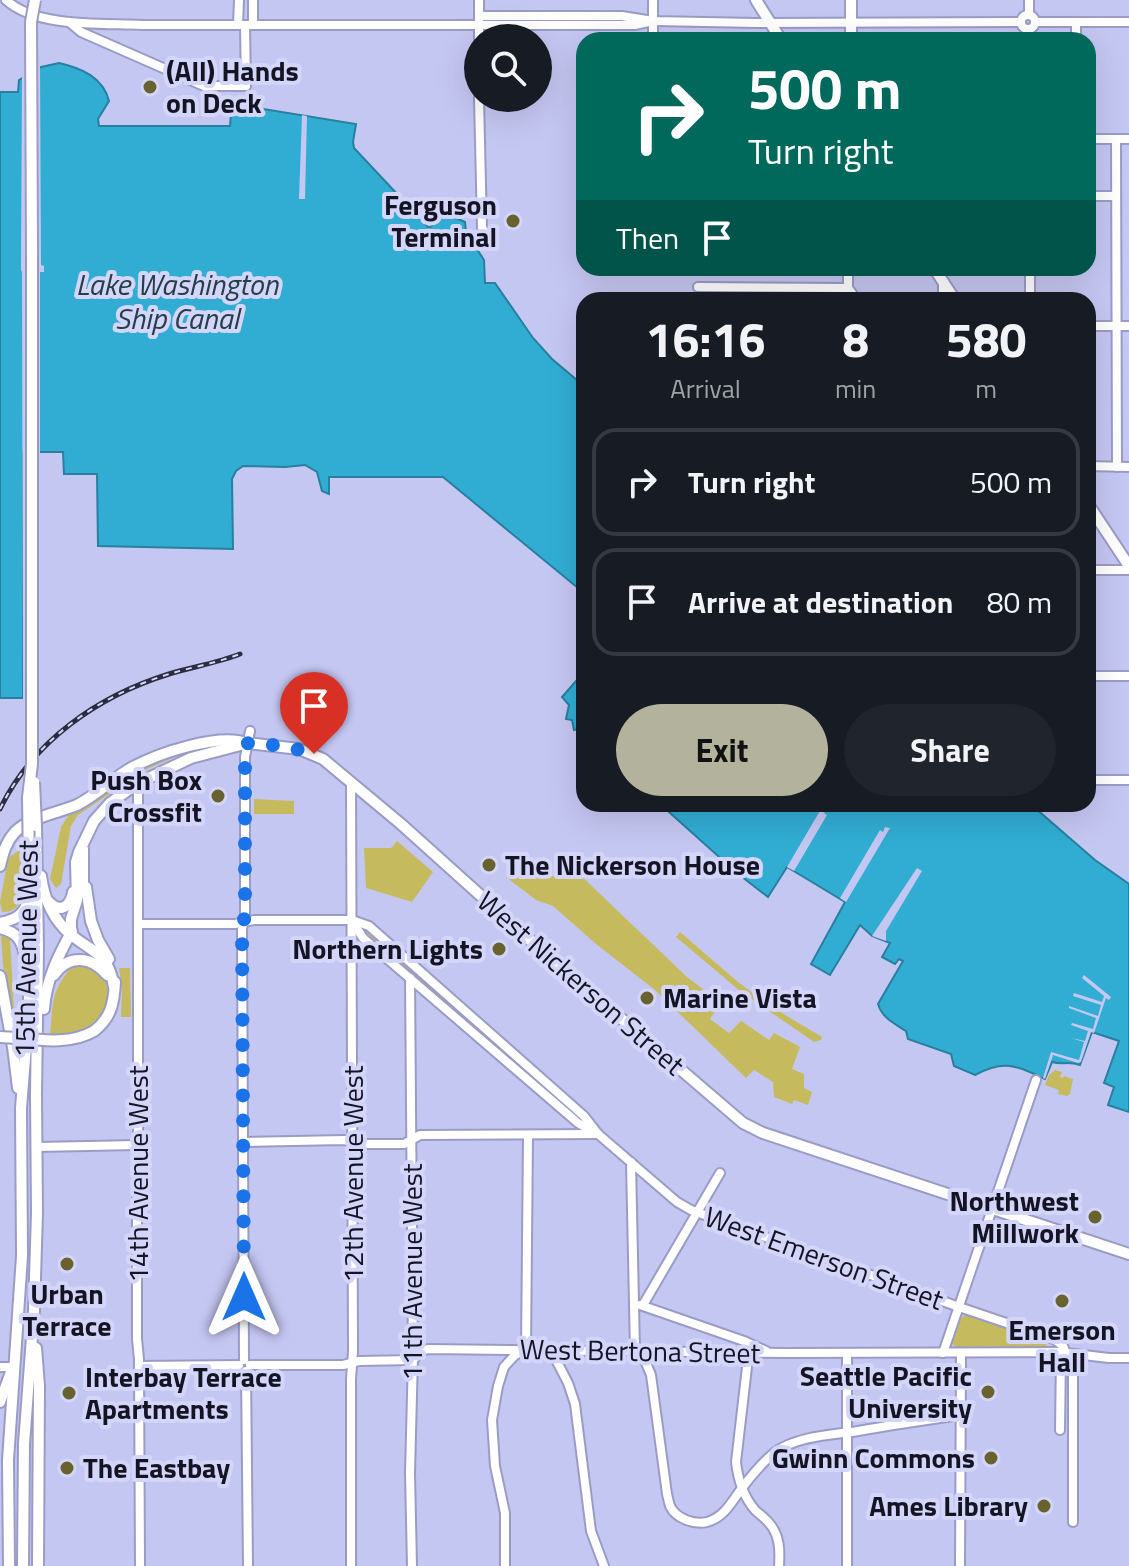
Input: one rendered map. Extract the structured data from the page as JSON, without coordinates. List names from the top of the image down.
{
  "streets": {
    "main road": ["15th Avenue West", "West Nickerson Street"],
    "street": [
      "14th Avenue West",
      "12th Avenue West",
      "West Emerson Street",
      "11th Avenue West",
      "West Bertona Street"
    ]
  },
  "crossings": [
    ["West Nickerson Street", "14th Avenue West"],
    ["West Nickerson Street", "12th Avenue West"],
    ["14th Avenue West", "West Bertona Street"],
    ["12th Avenue West", "West Emerson Street"],
    ["12th Avenue West", "West Bertona Street"],
    ["West Emerson Street", "11th Avenue West"],
    ["West Emerson Street", "West Bertona Street"],
    ["11th Avenue West", "West Bertona Street"]
  ],
  "water": ["Lake Washington Ship Canal"],
  "places": [
    "(All) Hands on Deck",
    "Ferguson Terminal",
    "Push Box Crossfit",
    "The Nickerson House",
    "Northern Lights",
    "Marine Vista",
    "Northwest Millwork",
    "Urban Terrace",
    "Emerson Hall",
    "Seattle Pacific University",
    "Interbay Terrace Apartments",
    "Gwinn Commons",
    "The Eastbay",
    "Ames Library"
  ],
  "page": {
    "turn": ["500 m", "Turn right"],
    "then": "Then",
    "eta": [
      "16:16",
      "Arrival",
      "8",
      "min",
      "580",
      "m"
    ],
    "list": [
      {
        "name": "Turn right",
        "value": "500 m"
      },
      {
        "name": "Arrive at destination",
        "value": "80 m"
      }
    ],
    "buttons": ["Exit", "Share"]
  }
}
